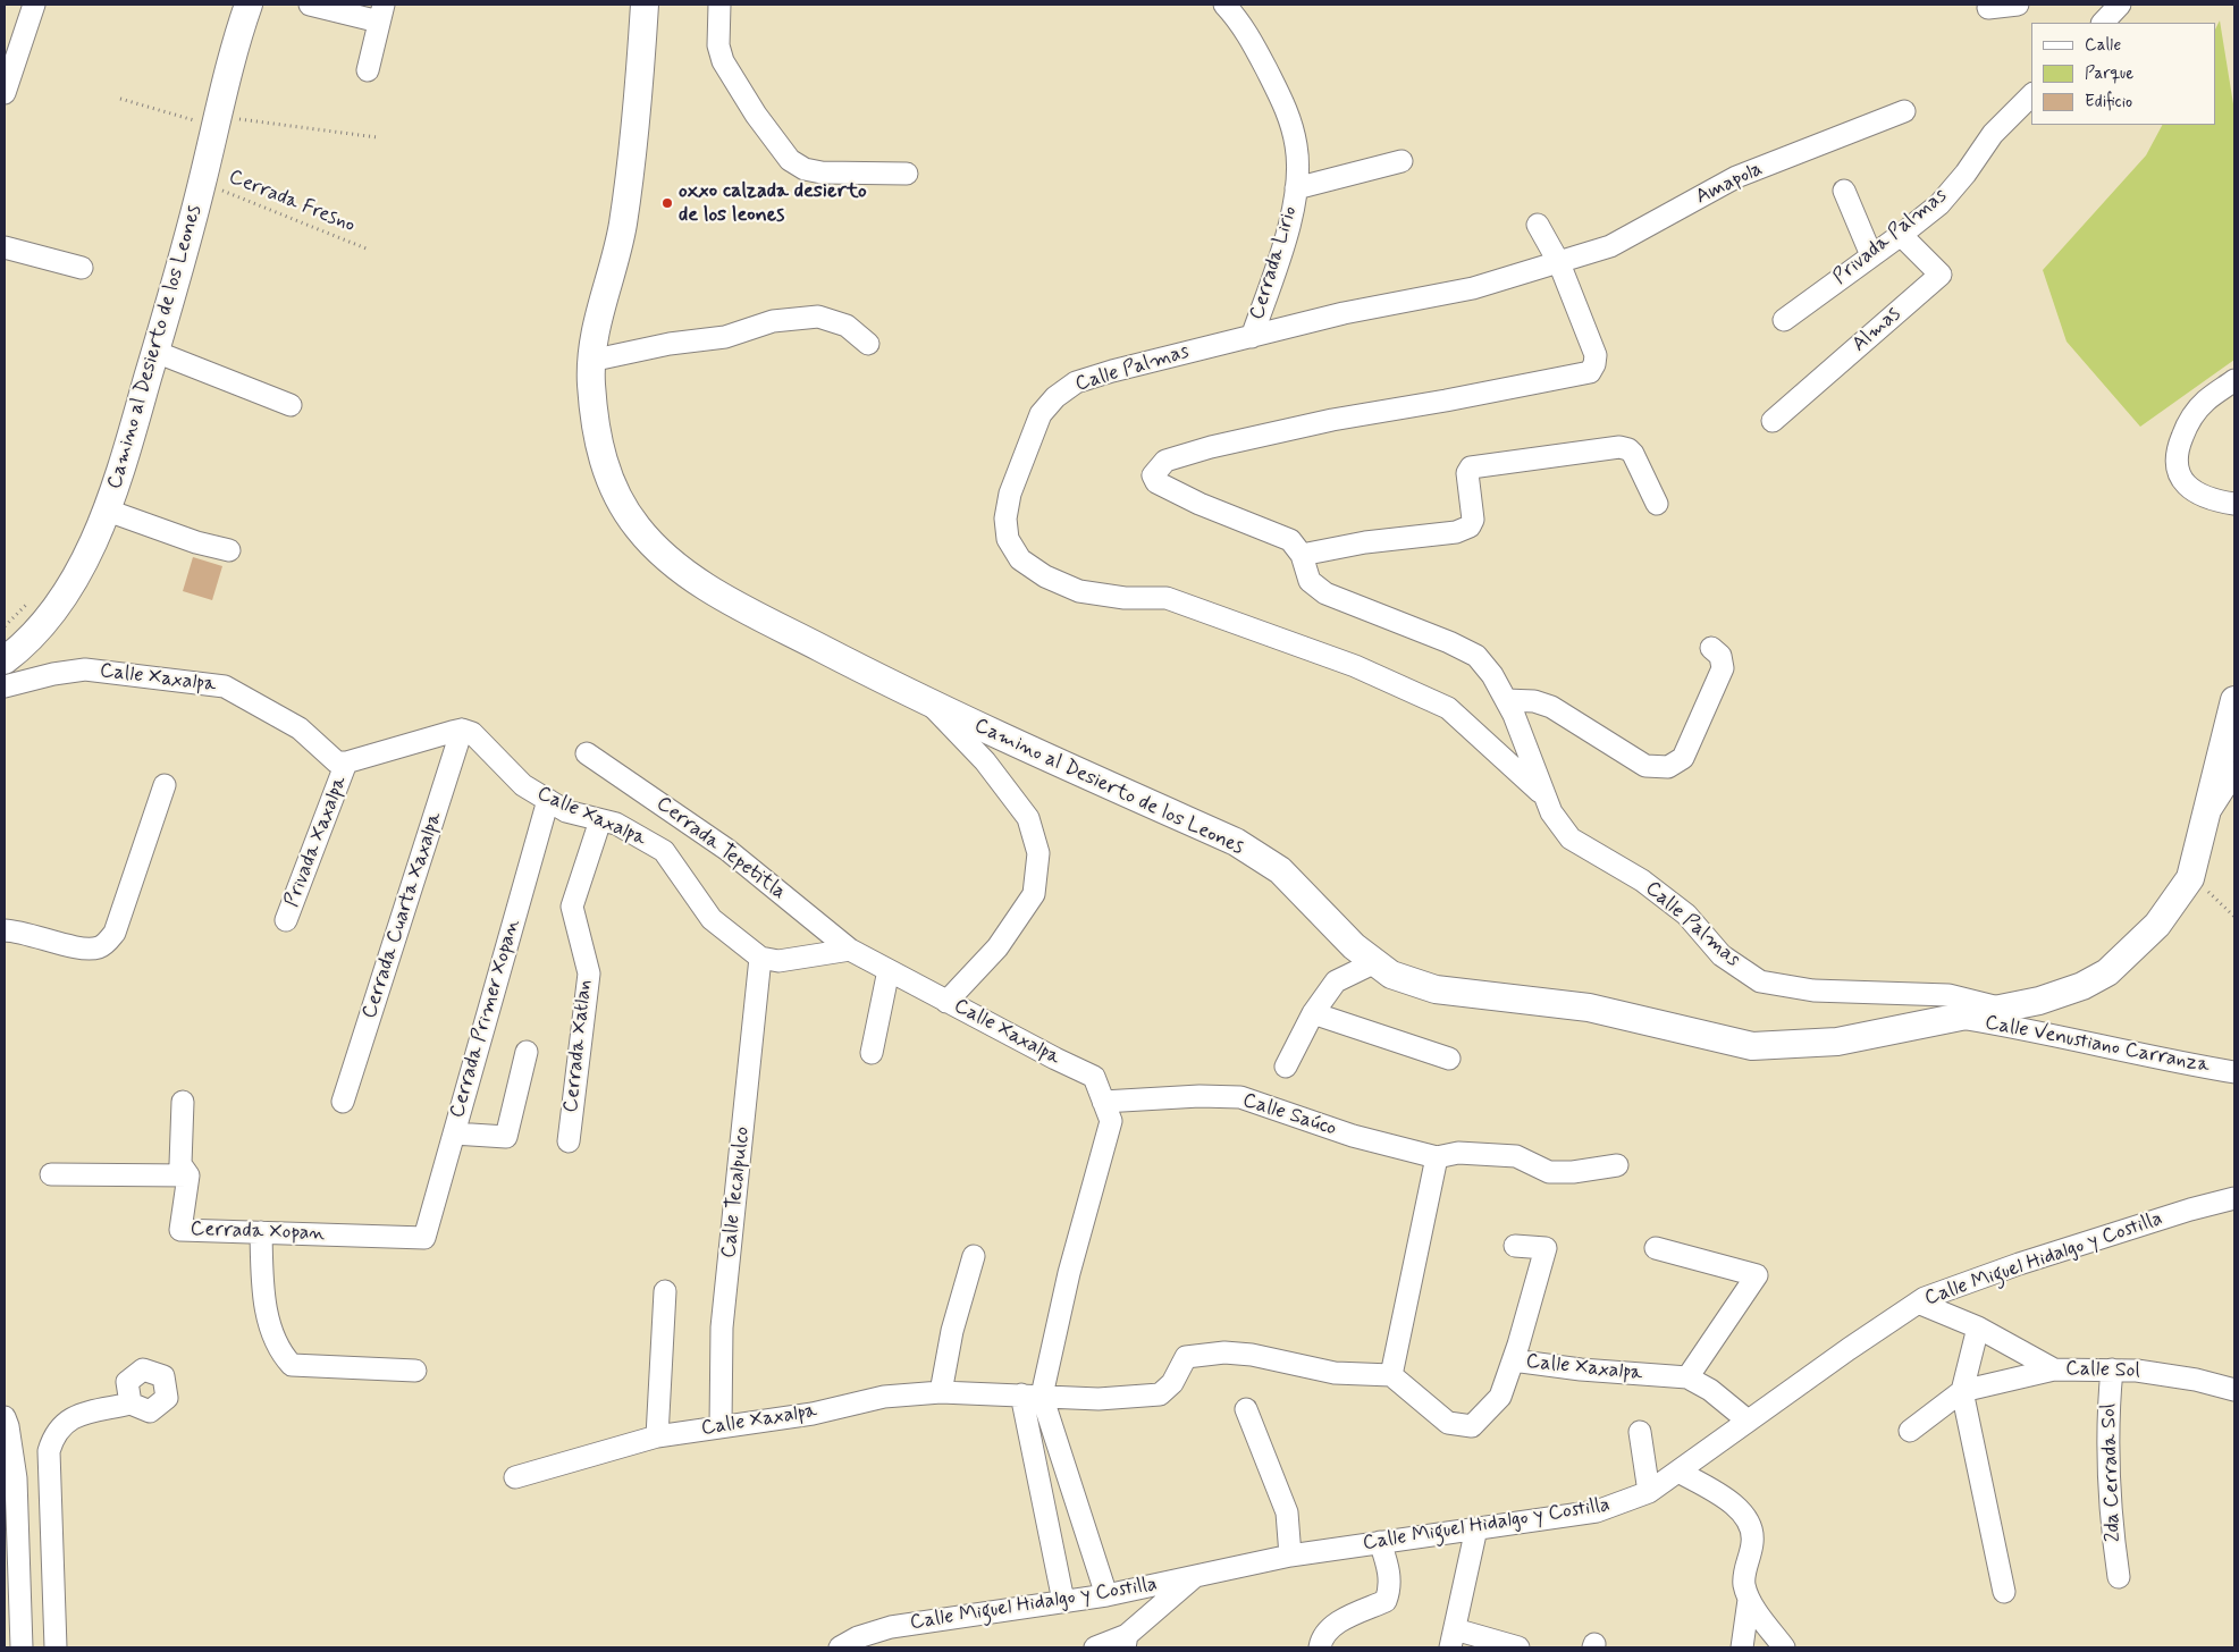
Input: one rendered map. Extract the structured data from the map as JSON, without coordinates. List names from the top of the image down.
{
  "streets": {
    "main road": ["Camino al Desierto de los Leones"],
    "street": [
      "Amapola",
      "Privada Palmas",
      "Cerrada Lirio",
      "Almas",
      "Calle Palmas",
      "Calle Xaxalpa",
      "Privada Xaxalpa",
      "Cerrada Tepetitla",
      "Cerrada Cuarta Xaxalpa",
      "Cerrada Primer Xopan",
      "Calle Venustiano Carranza",
      "Cerrada Xatlan",
      "Calle Saúco",
      "Calle Tecalpulco",
      "Cerrada Xopan",
      "Calle Miguel Hidalgo y Costilla",
      "Calle Sol",
      "2da Cerrada Sol"
    ],
    "path": ["Cerrada Fresno"]
  },
  "crossings": [
    ["Amapola", "Calle Palmas"],
    ["Cerrada Fresno", "Camino al Desierto de los Leones"],
    ["Privada Palmas", "Almas"],
    ["Cerrada Lirio", "Calle Palmas"],
    ["Camino al Desierto de los Leones", "Calle Palmas"],
    ["Camino al Desierto de los Leones", "Calle Venustiano Carranza"],
    ["Calle Xaxalpa", "Privada Xaxalpa"],
    ["Calle Xaxalpa", "Cerrada Tepetitla"],
    ["Calle Xaxalpa", "Cerrada Cuarta Xaxalpa"],
    ["Calle Xaxalpa", "Cerrada Primer Xopan"],
    ["Calle Xaxalpa", "Cerrada Xatlan"],
    ["Calle Xaxalpa", "Calle Saúco"],
    ["Calle Xaxalpa", "Calle Tecalpulco"],
    ["Calle Xaxalpa", "Calle Miguel Hidalgo y Costilla"],
    ["Cerrada Primer Xopan", "Cerrada Xopan"],
    ["Calle Miguel Hidalgo y Costilla", "Calle Sol"],
    ["Calle Sol", "2da Cerrada Sol"]
  ],
  "places": ["oxxo calzada desierto de los leones"],
  "legend": ["Calle", "Parque", "Edificio"]
}
